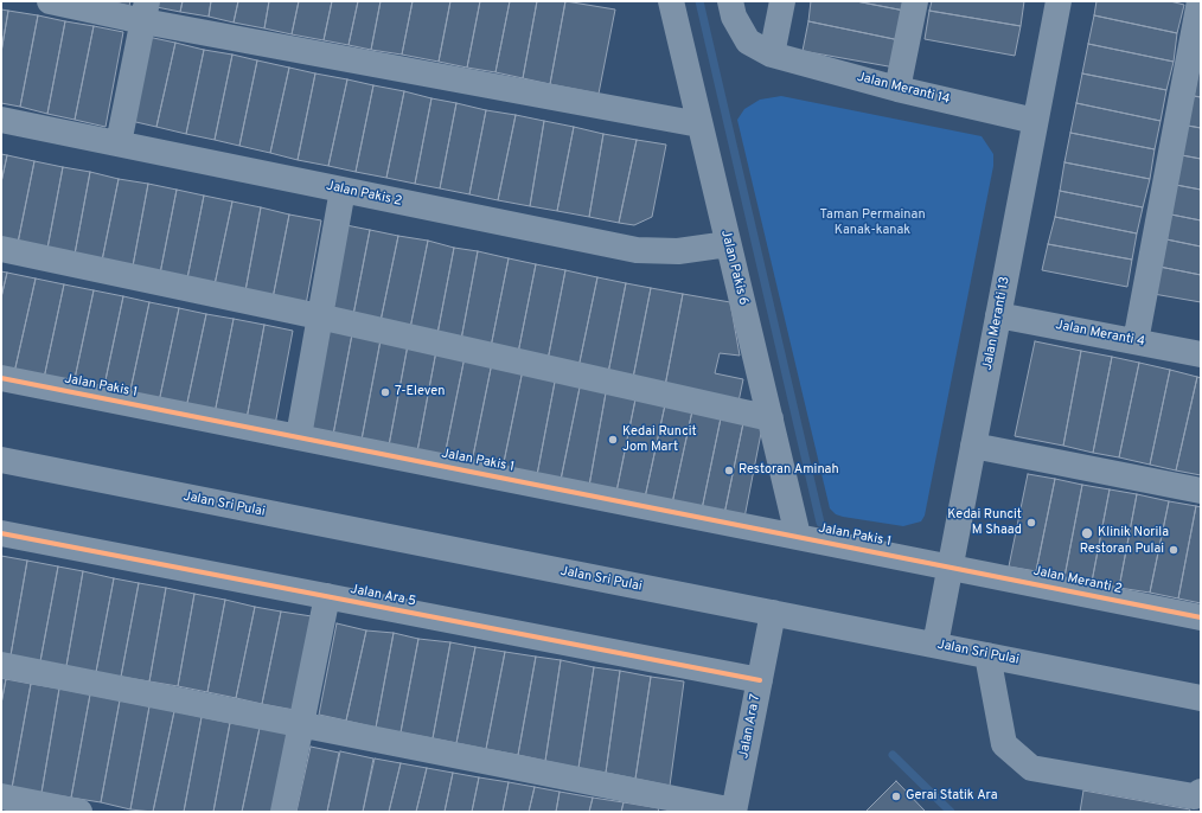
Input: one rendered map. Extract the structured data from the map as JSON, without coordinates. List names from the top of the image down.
{
  "streets": {
    "street": [
      "Jalan Meranti 14",
      "Jalan Pakis 2",
      "Jalan Pakis 6",
      "Jalan Meranti 13",
      "Jalan Meranti 4",
      "Jalan Pakis 1",
      "Jalan Sri Pulai",
      "Jalan Meranti 2",
      "Jalan Ara 5",
      "Jalan Ara 7"
    ]
  },
  "crossings": [
    ["Jalan Meranti 14", "Jalan Meranti 13"],
    ["Jalan Pakis 2", "Jalan Pakis 6"],
    ["Jalan Pakis 6", "Jalan Pakis 1"],
    ["Jalan Meranti 13", "Jalan Meranti 4"],
    ["Jalan Meranti 13", "Jalan Pakis 1"],
    ["Jalan Meranti 13", "Jalan Sri Pulai"],
    ["Jalan Meranti 13", "Jalan Meranti 2"],
    ["Jalan Pakis 1", "Jalan Meranti 2"],
    ["Jalan Sri Pulai", "Jalan Ara 7"],
    ["Jalan Ara 5", "Jalan Ara 7"]
  ],
  "parks": ["Taman Permainan Kanak-kanak"],
  "places": [
    "7-Eleven",
    "Kedai Runcit Jom Mart",
    "Restoran Aminah",
    "Kedai Runcit M Shaad",
    "Klinik Norila",
    "Restoran Pulai",
    "Gerai Statik Ara"
  ]
}
